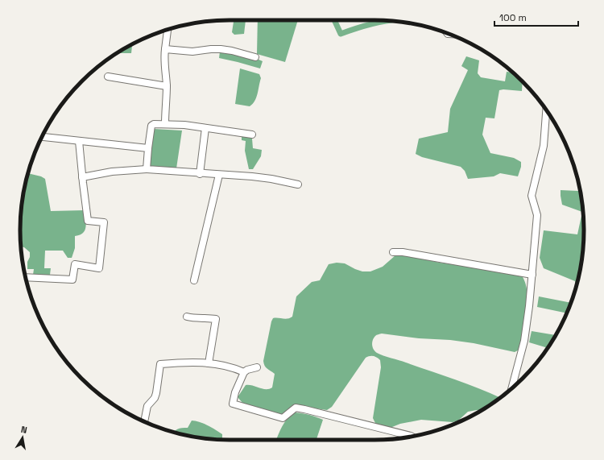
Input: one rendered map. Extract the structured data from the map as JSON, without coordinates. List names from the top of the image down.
{
  "scale_bar": "100 m",
  "north": "top"
}
